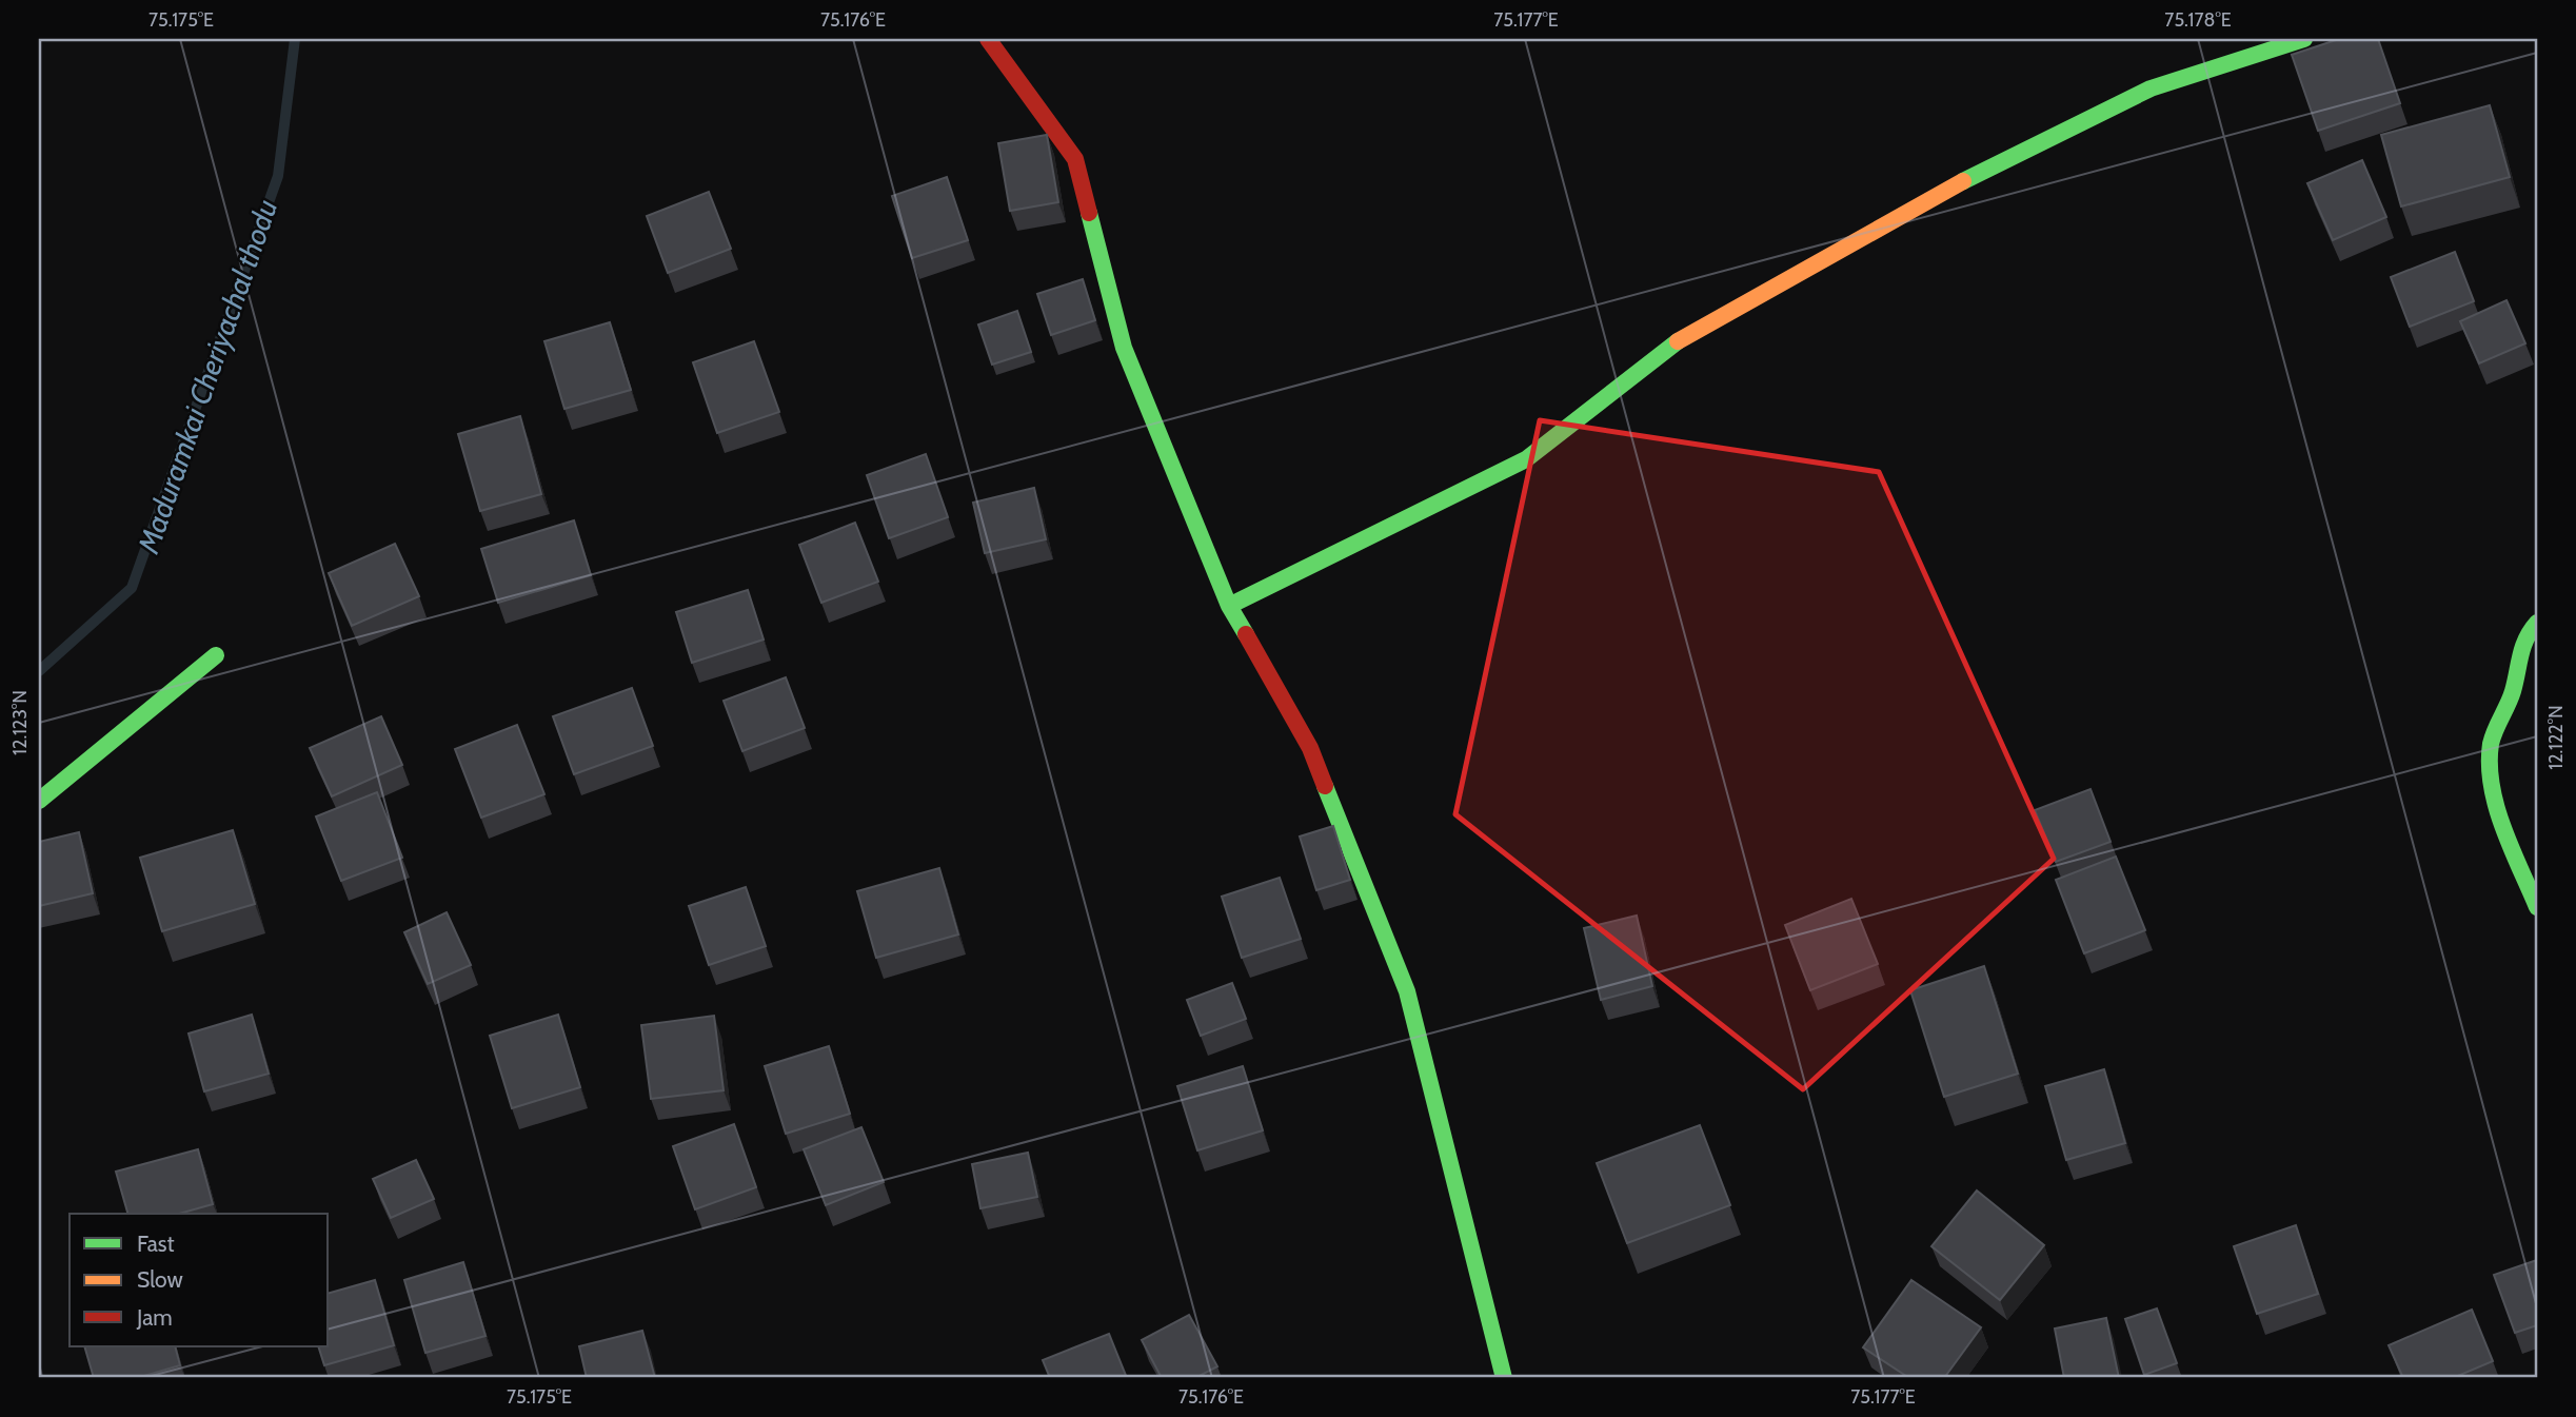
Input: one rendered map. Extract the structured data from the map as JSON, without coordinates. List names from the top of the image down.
{
  "water": ["Maduramkai Cheriyachal thodu"],
  "legend": ["Fast", "Slow", "Jam"],
  "coordinates": [
    "75.175°E",
    "75.176°E",
    "75.177°E",
    "75.178°E",
    "12.123°N",
    "12.122°N"
  ]
}
